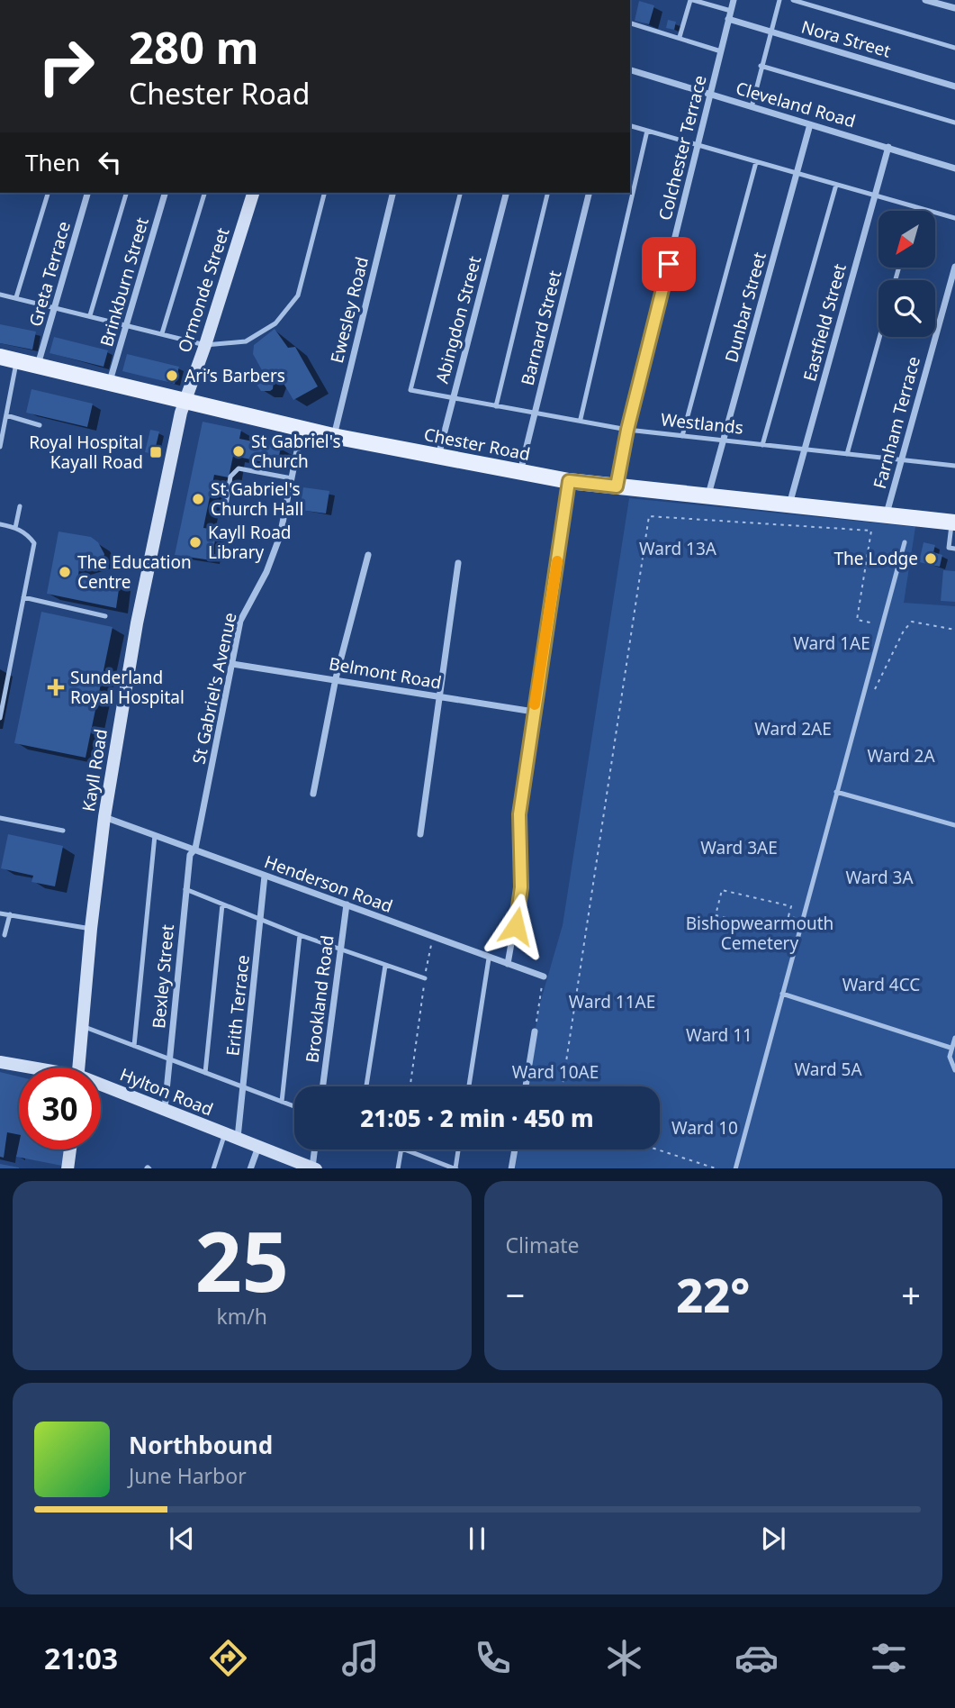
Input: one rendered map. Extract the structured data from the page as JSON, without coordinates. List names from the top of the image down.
{
  "streets": {
    "main road": ["Chester Road"],
    "street": [
      "Nora Street",
      "Cleveland Road",
      "Colchester Terrace",
      "Greta Terrace",
      "Brinkburn Street",
      "Ormonde Street",
      "Dunbar Street",
      "Ewesley Road",
      "Abingdon Street",
      "Eastfield Street",
      "Barnard Street",
      "Farnham Terrace",
      "Belmont Road",
      "St Gabriel's Avenue",
      "Kayll Road",
      "Henderson Road",
      "Bexley Street",
      "Brookland Road",
      "Erith Terrace",
      "Hylton Road"
    ],
    "lane": ["Westlands"]
  },
  "crossings": [
    ["Nora Street", "Colchester Terrace"],
    ["Cleveland Road", "Colchester Terrace"],
    ["Cleveland Road", "Dunbar Street"],
    ["Cleveland Road", "Eastfield Street"],
    ["Colchester Terrace", "Westlands"],
    ["Colchester Terrace", "Chester Road"],
    ["Greta Terrace", "Chester Road"],
    ["Brinkburn Street", "Chester Road"],
    ["Ormonde Street", "Chester Road"],
    ["Ormonde Street", "Kayll Road"],
    ["Dunbar Street", "Westlands"],
    ["Dunbar Street", "Chester Road"],
    ["Ewesley Road", "Chester Road"],
    ["Abingdon Street", "Westlands"],
    ["Abingdon Street", "Chester Road"],
    ["Eastfield Street", "Westlands"],
    ["Eastfield Street", "Chester Road"],
    ["Barnard Street", "Westlands"],
    ["Barnard Street", "Chester Road"],
    ["Farnham Terrace", "Westlands"],
    ["Farnham Terrace", "Chester Road"],
    ["Chester Road", "St Gabriel's Avenue"],
    ["Chester Road", "Kayll Road"],
    ["Belmont Road", "St Gabriel's Avenue"],
    ["St Gabriel's Avenue", "Henderson Road"],
    ["St Gabriel's Avenue", "Bexley Street"],
    ["Kayll Road", "Henderson Road"],
    ["Henderson Road", "Bexley Street"],
    ["Henderson Road", "Brookland Road"],
    ["Henderson Road", "Erith Terrace"],
    ["Bexley Street", "Hylton Road"],
    ["Erith Terrace", "Hylton Road"]
  ],
  "parks": [
    "Ward 13A",
    "Ward 1AE",
    "Ward 2AE",
    "Ward 2A",
    "Ward 3AE",
    "Ward 3A",
    "Bishopwearmouth Cemetery",
    "Ward 4CC",
    "Ward 11AE",
    "Ward 11",
    "Ward 5A",
    "Ward 10AE",
    "Ward 10"
  ],
  "places": {
    "other": [
      "Ari’s Barbers",
      "St Gabriel's Church",
      "St Gabriel's Church Hall",
      "Kayll Road Library",
      "The Lodge",
      "The Education Centre"
    ],
    "transit": ["Royal Hospital Kayall Road"],
    "health": ["Sunderland Royal Hospital"]
  },
  "north": "bottom left",
  "page": {
    "turn": ["280 m", "Chester Road"],
    "then": "Then",
    "limit": "30",
    "trip": "21:05 · 2 min · 450 m",
    "tile": [
      ["25", "km/h"],
      "Climate"
    ],
    "heat": ["−", "22°", "+"],
    "song": ["Northbound", "June Harbor"],
    "tabs": "21:03"
  }
}
